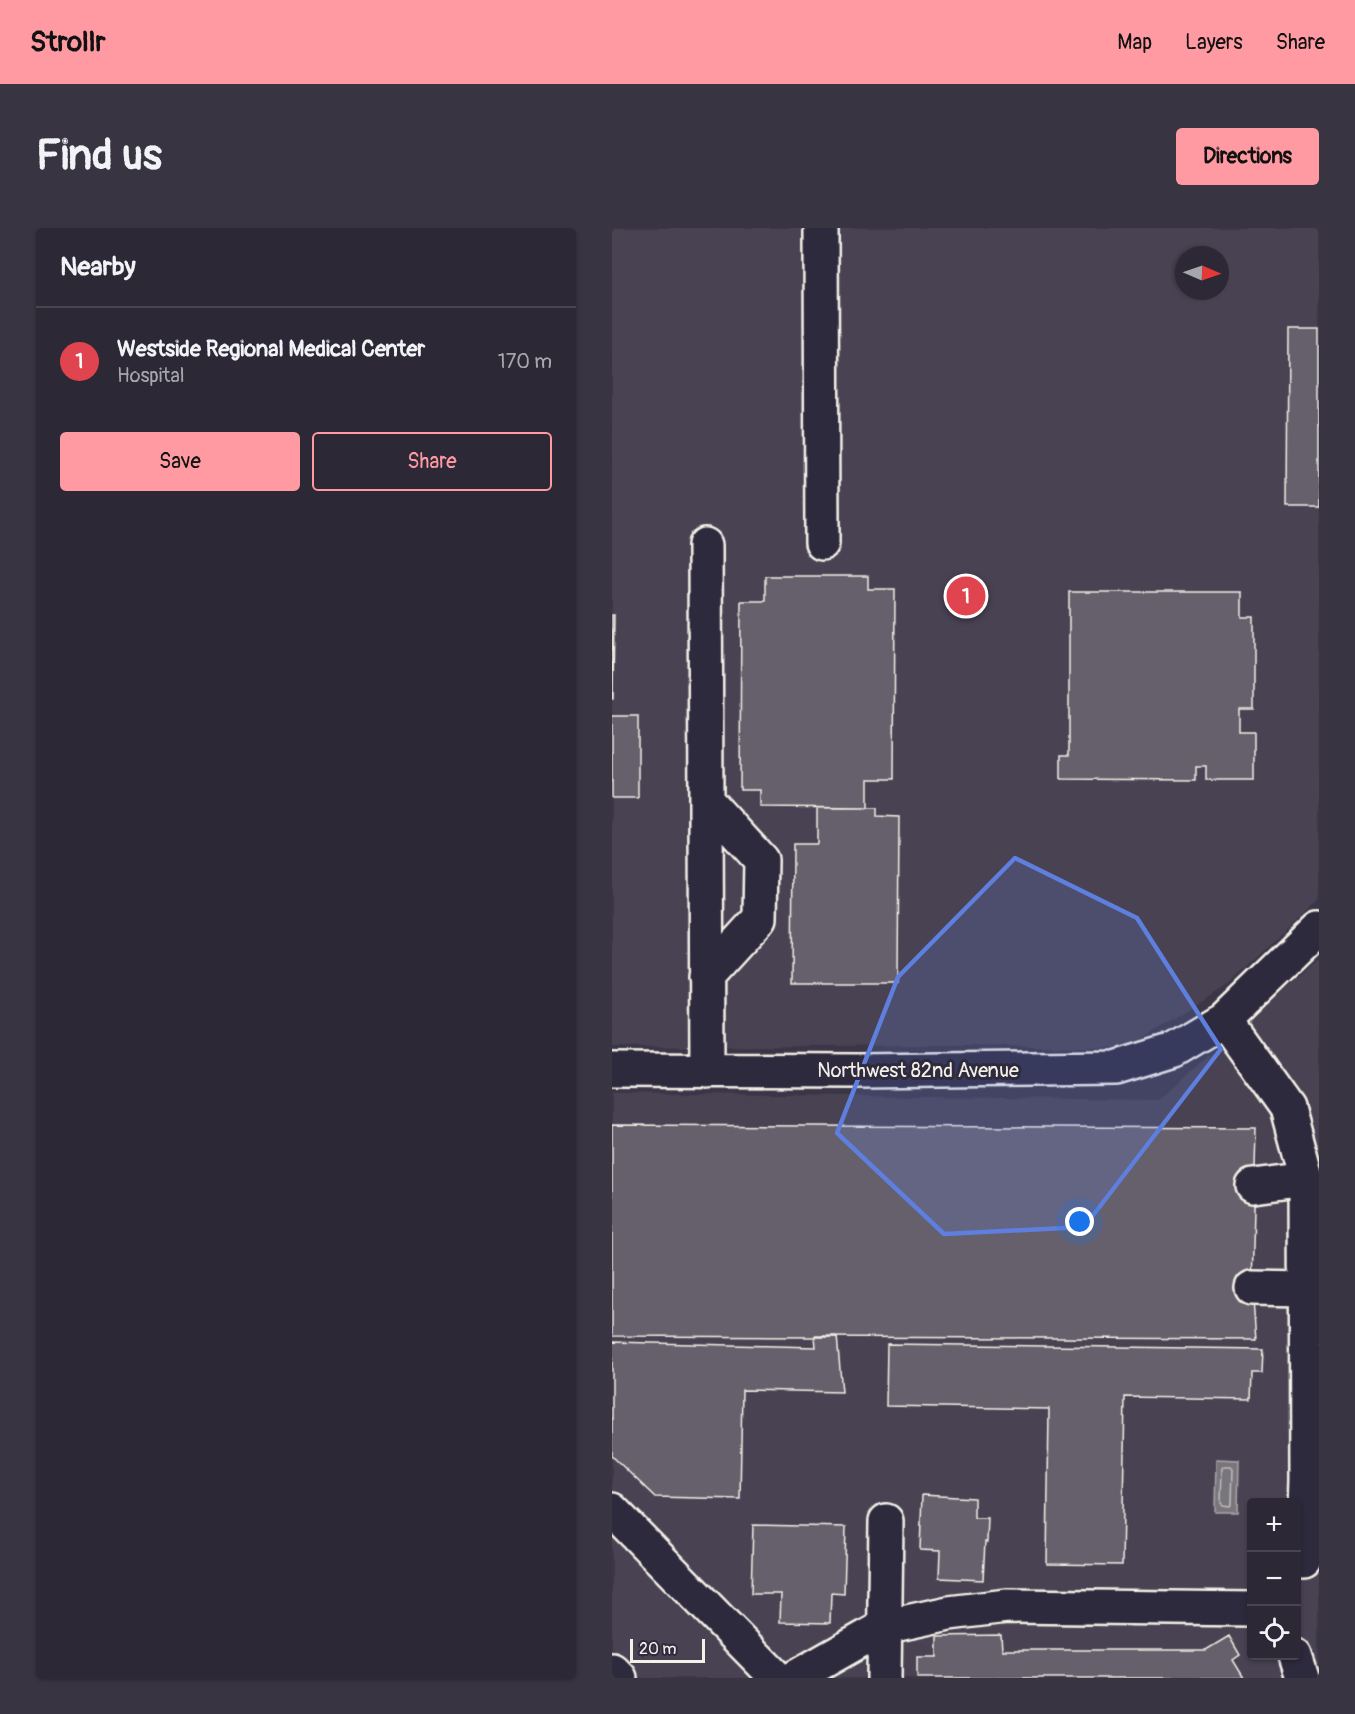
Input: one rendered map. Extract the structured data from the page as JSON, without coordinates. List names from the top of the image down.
{
  "streets": {
    "street": ["Northwest 82nd Avenue"]
  },
  "scale_bar": "20 m",
  "north": "right",
  "page": {
    "header": "Strollr",
    "nav": ["Map", "Layers", "Share"],
    "buttons": [
      "Directions",
      ["Save", "Share"]
    ],
    "title": "Find us",
    "heading": "Nearby",
    "list": [
      {
        "mark": "1",
        "name": "Westside Regional Medical Center",
        "note": "Hospital",
        "value": "170 m"
      }
    ],
    "pins": "1",
    "map_buttons": ["+", "−"],
    "scale": "20 m"
  }
}
